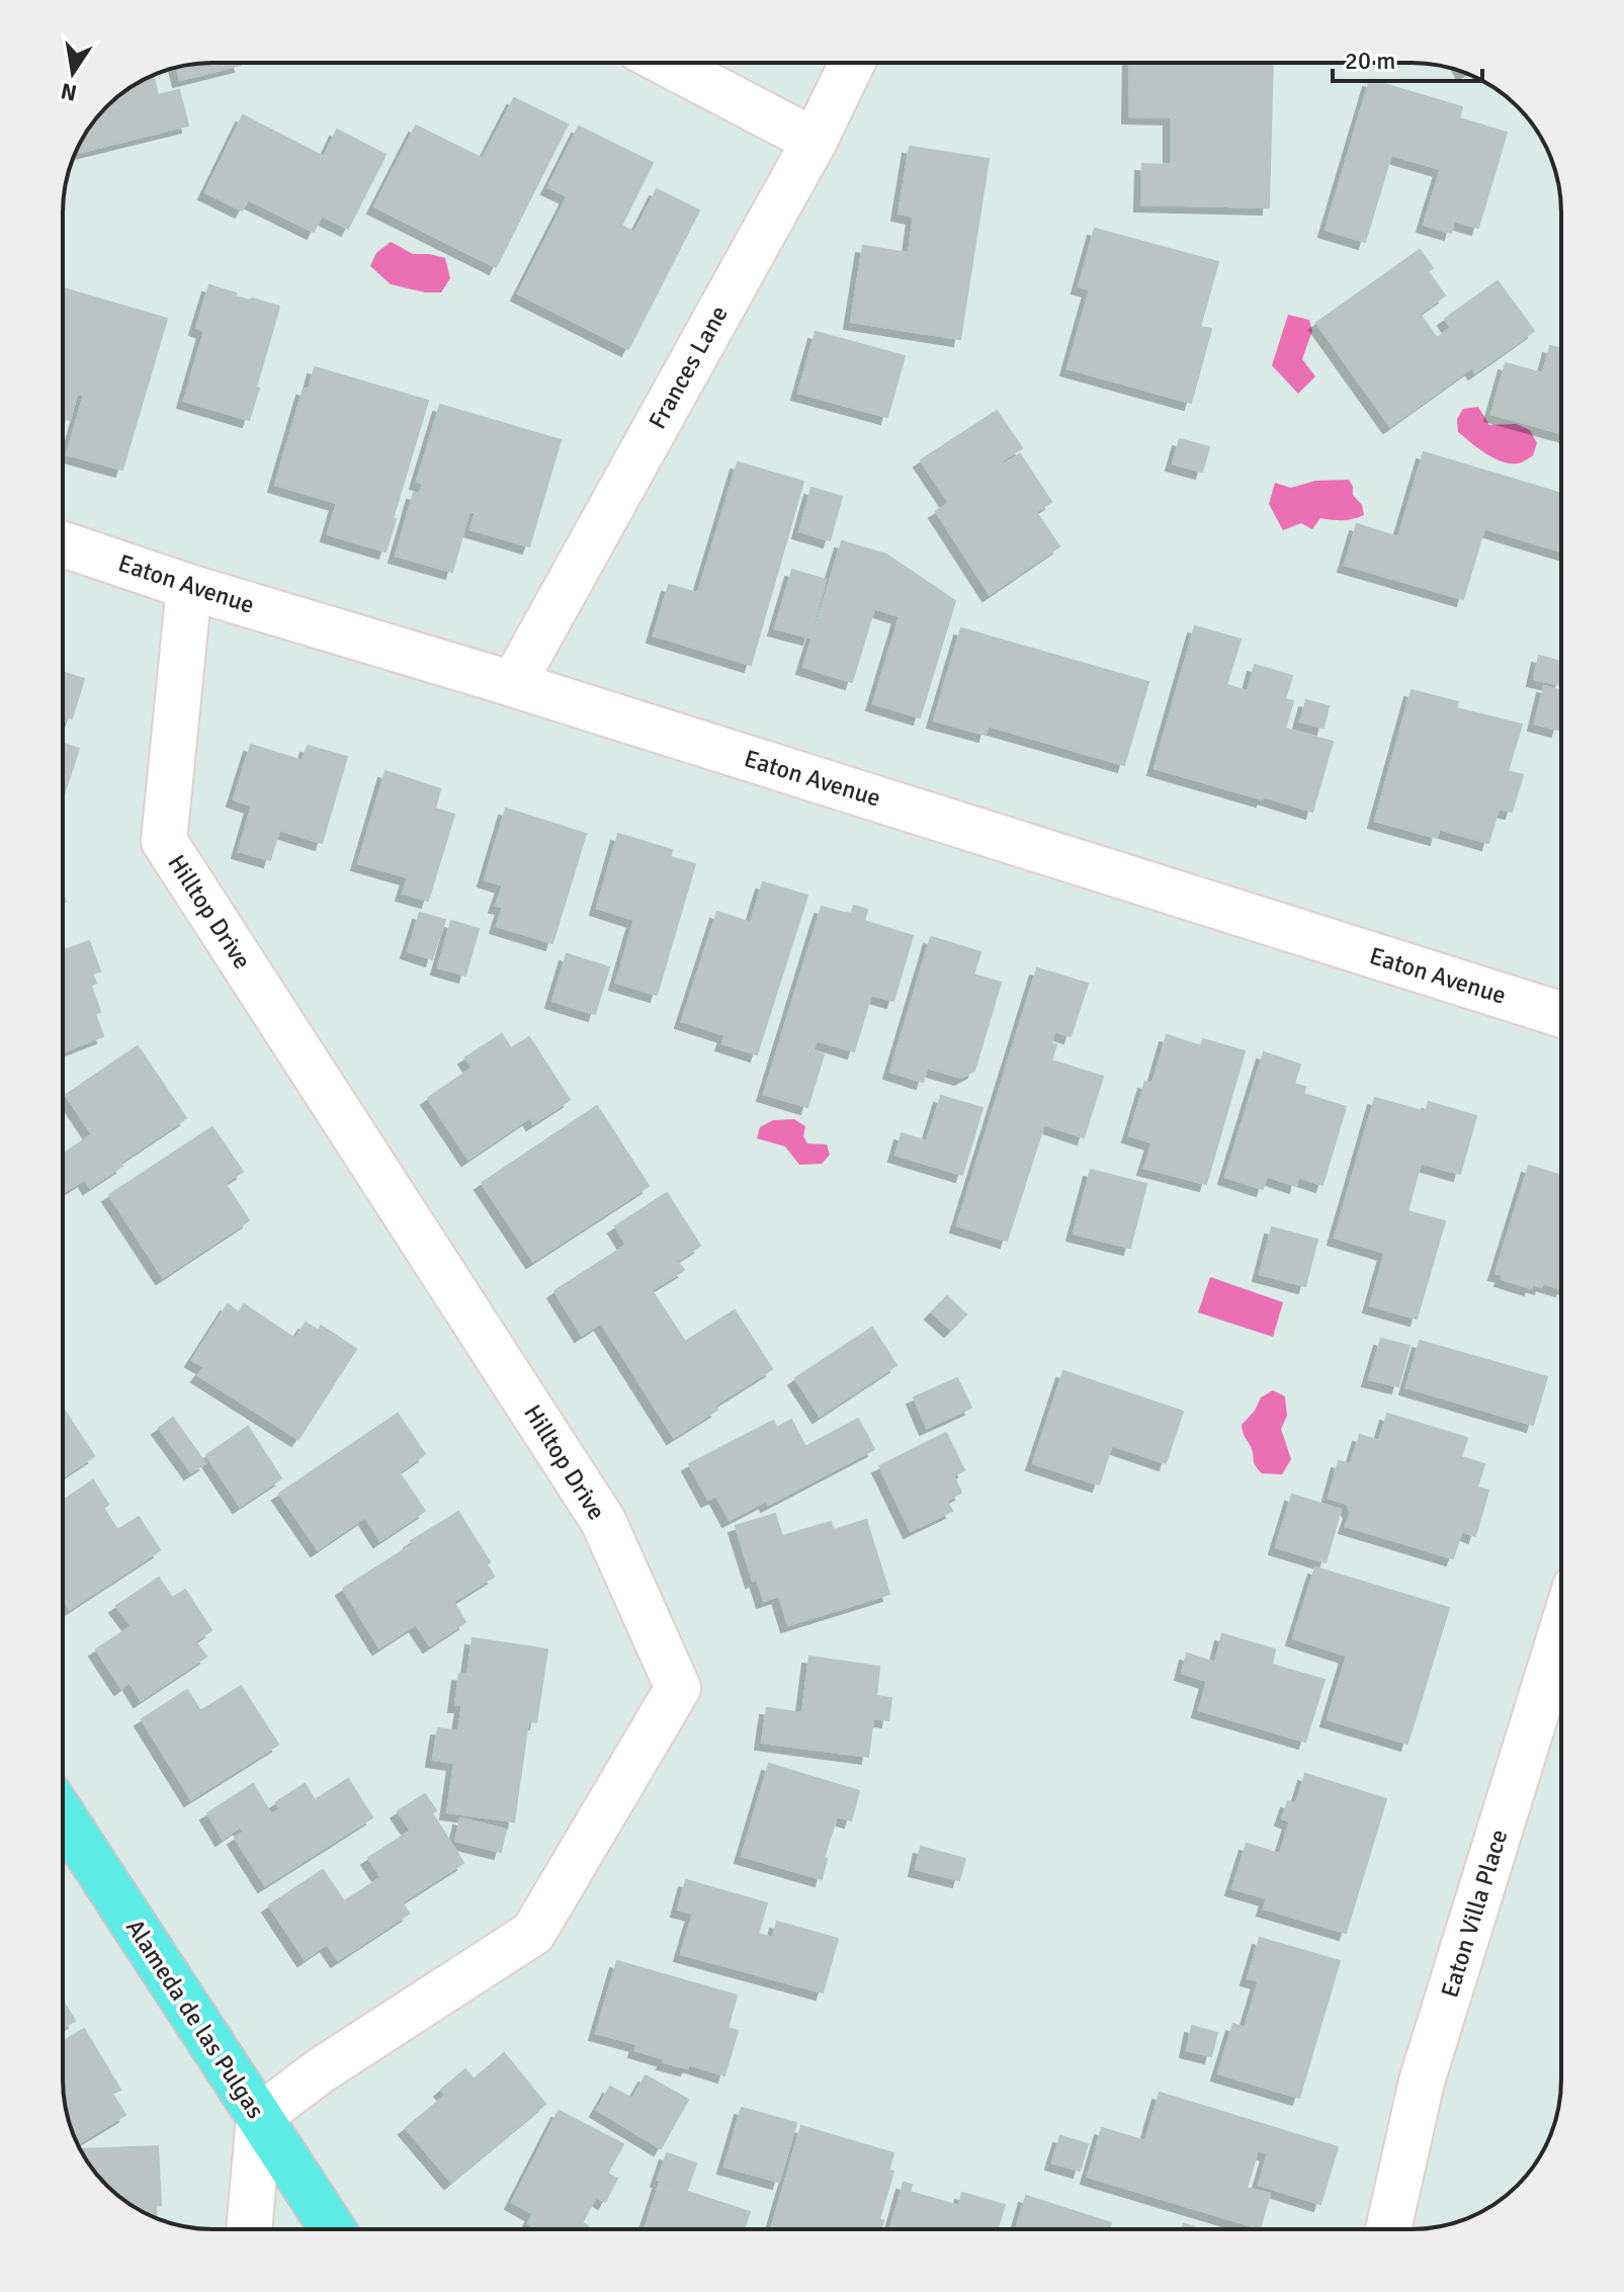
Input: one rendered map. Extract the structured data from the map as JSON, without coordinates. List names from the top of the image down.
{
  "streets": {
    "main road": ["Alameda de las Pulgas"],
    "street": [
      "Frances Lane",
      "Eaton Avenue",
      "Hilltop Drive",
      "Eaton Villa Place"
    ]
  },
  "crossings": [
    ["Frances Lane", "Eaton Avenue"],
    ["Eaton Avenue", "Hilltop Drive"],
    ["Hilltop Drive", "Alameda de las Pulgas"]
  ],
  "scale_bar": "20 m",
  "north": "bottom"
}
